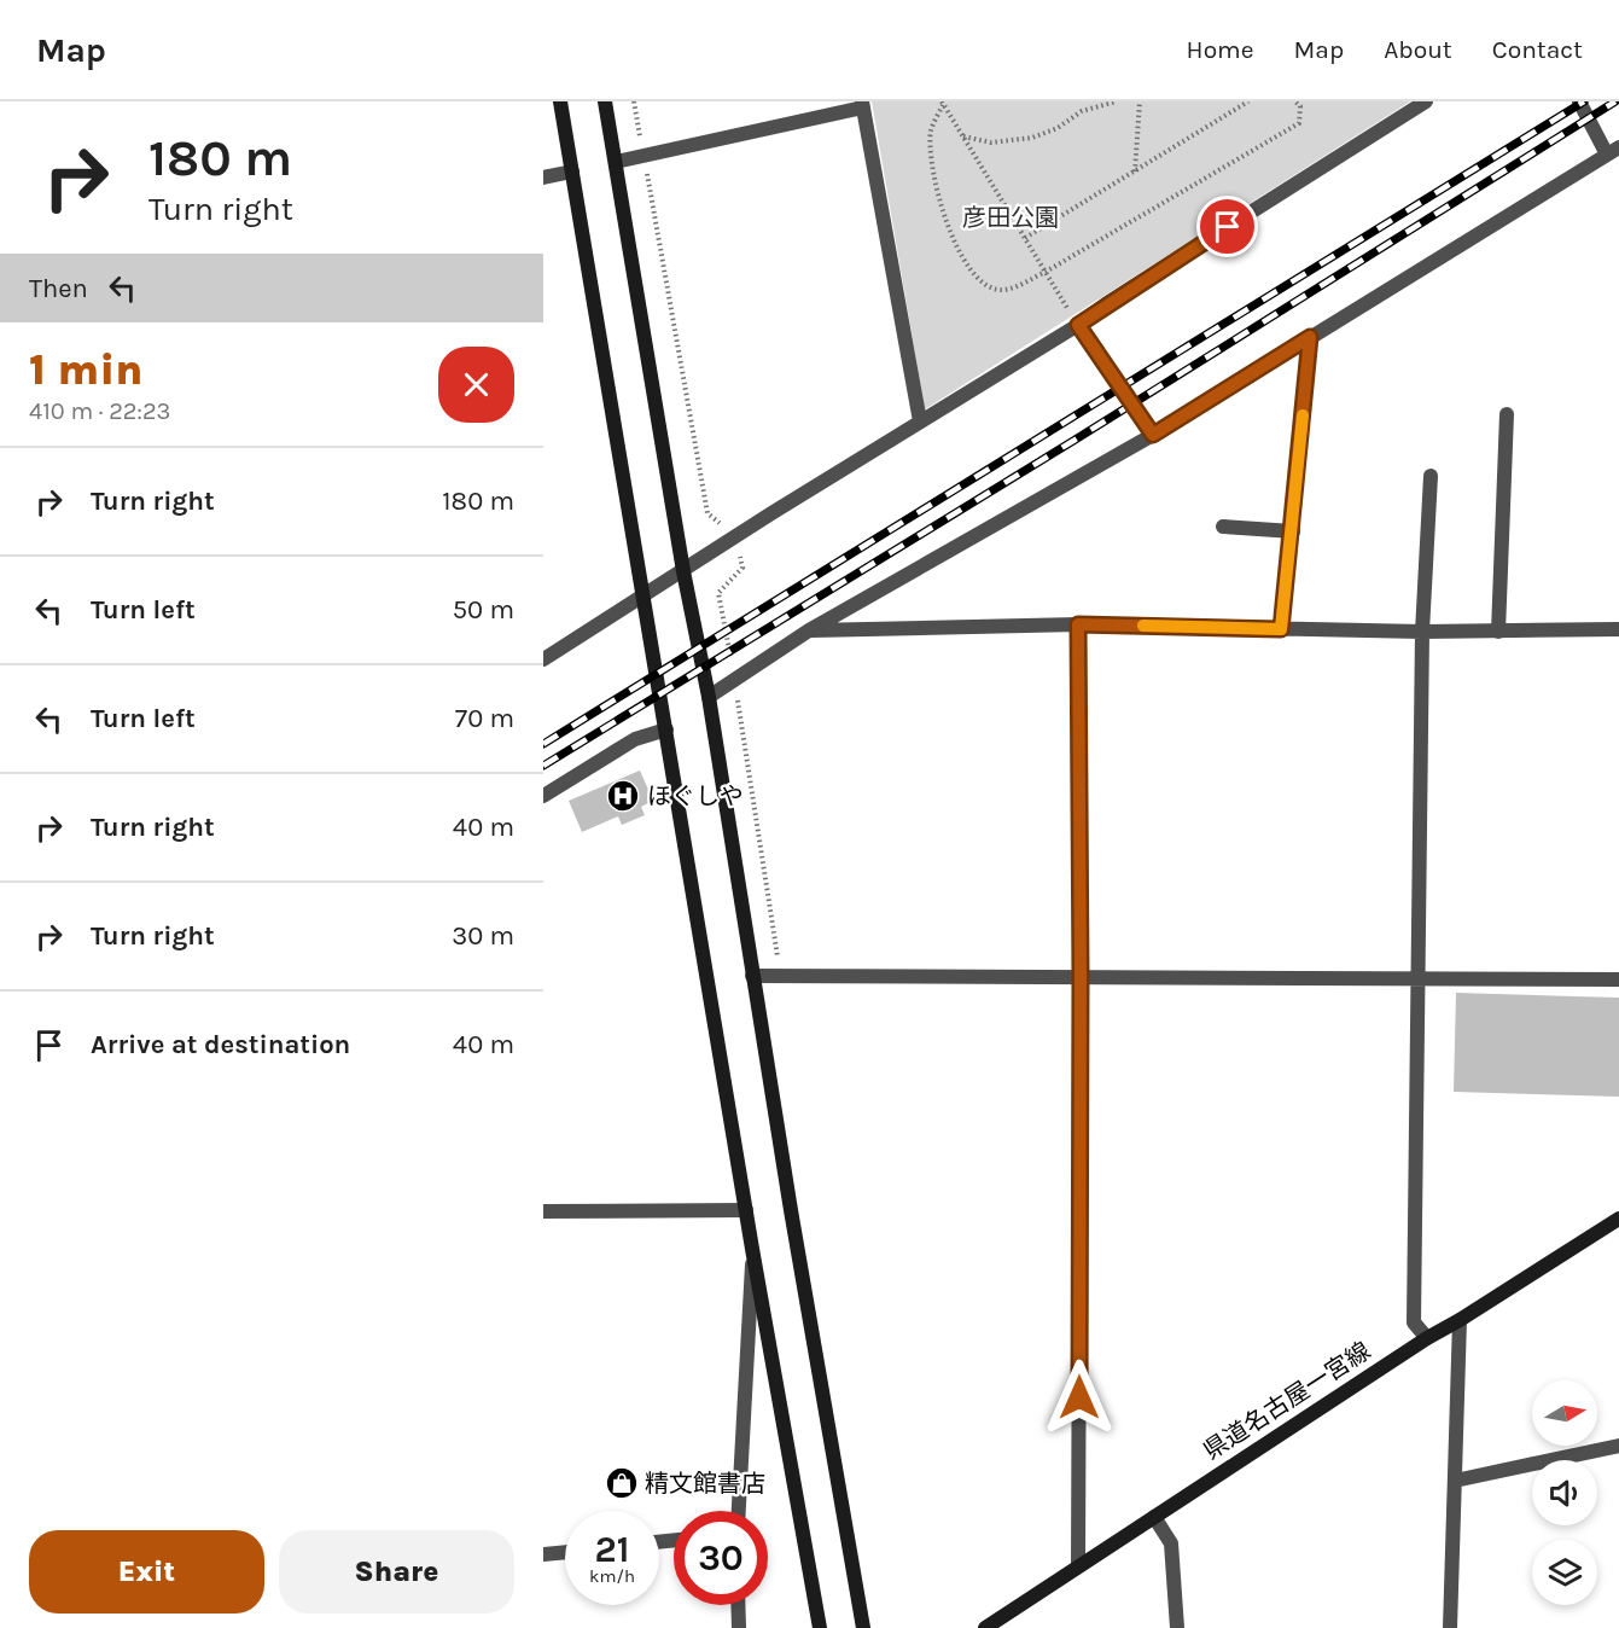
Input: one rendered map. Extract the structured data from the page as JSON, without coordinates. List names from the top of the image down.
{
  "streets": {
    "street": ["県道名古屋一宮線"]
  },
  "parks": ["彦田公園"],
  "places": {
    "hospital": ["ほぐしや"],
    "shop": ["精文館書店"]
  },
  "north": "right",
  "page": {
    "header": "Map",
    "nav": [
      "Home",
      "Map",
      "About",
      "Contact"
    ],
    "turn": ["180 m", "Turn right"],
    "then": "Then",
    "heading": ["1 min", "410 m · 22:23"],
    "list": [
      {
        "name": "Turn right",
        "value": "180 m"
      },
      {
        "name": "Turn left",
        "value": "50 m"
      },
      {
        "name": "Turn left",
        "value": "70 m"
      },
      {
        "name": "Turn right",
        "value": "40 m"
      },
      {
        "name": "Turn right",
        "value": "30 m"
      },
      {
        "name": "Arrive at destination",
        "value": "40 m"
      }
    ],
    "speed": "21 km/h",
    "limit": "30",
    "buttons": ["Exit", "Share"]
  }
}
